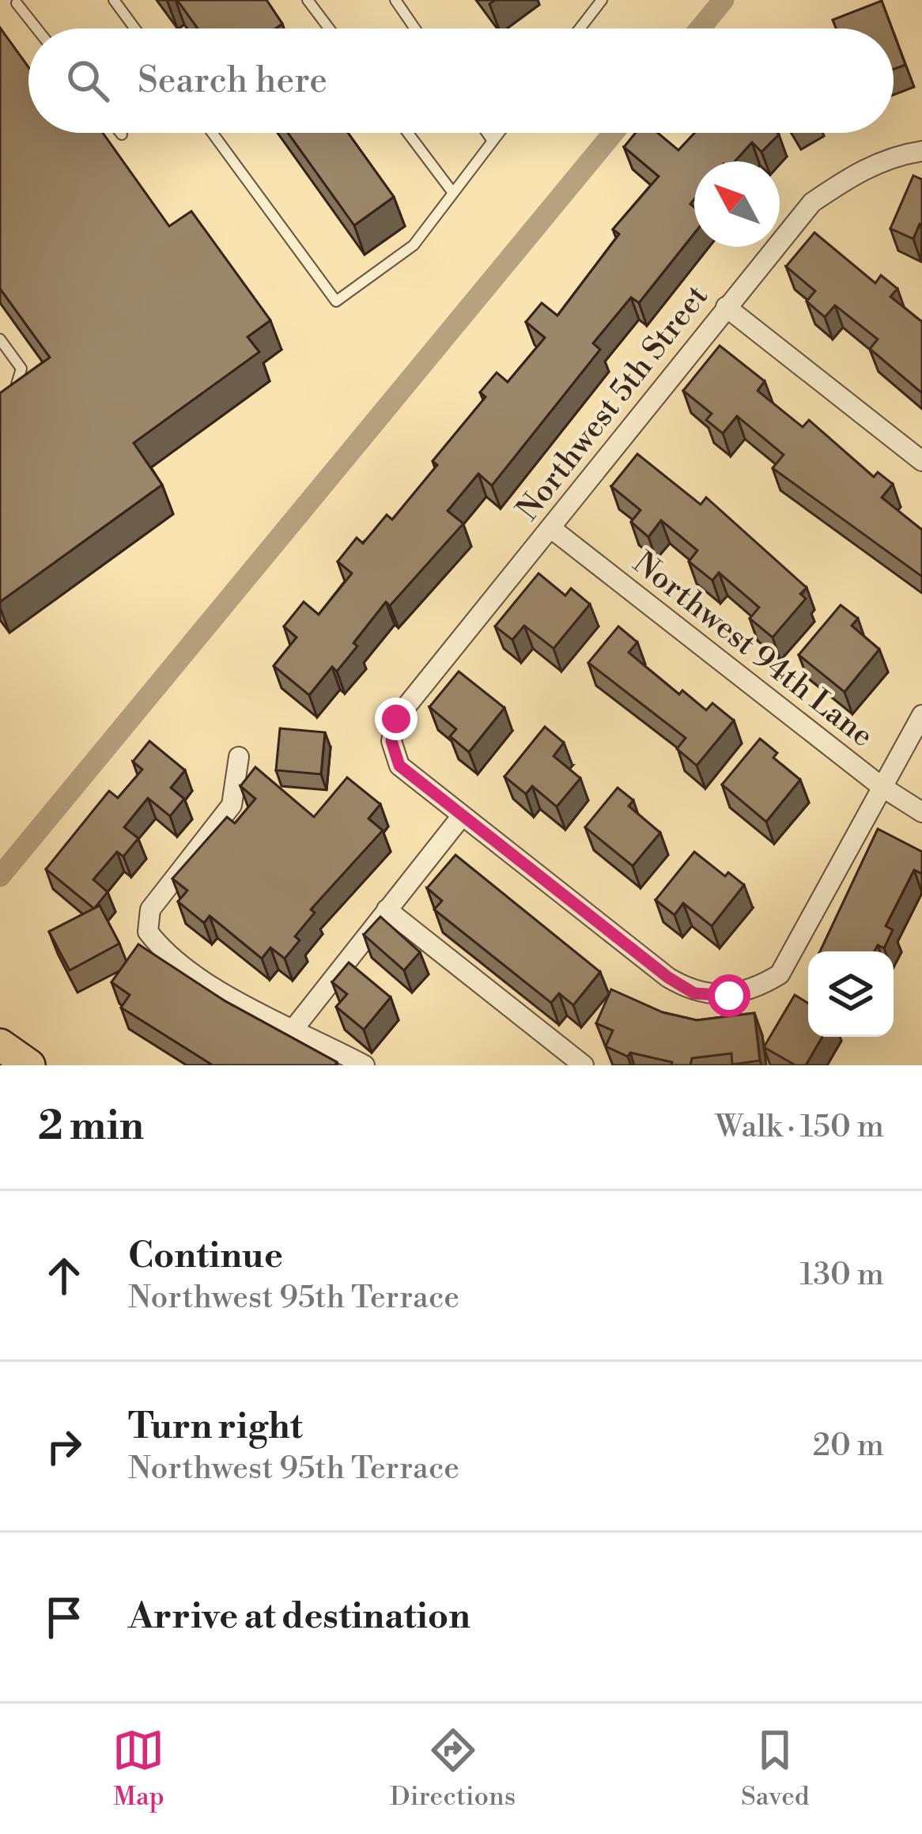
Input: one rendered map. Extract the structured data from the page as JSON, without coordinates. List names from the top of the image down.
{
  "streets": {
    "street": ["Northwest 5th Street", "Northwest 94th Lane"]
  },
  "crossings": [
    ["Northwest 5th Street", "Northwest 94th Lane"]
  ],
  "north": "top left",
  "page": {
    "search": "Search here",
    "heading": ["2 min", "Walk · 150 m"],
    "list": [
      ["Continue", "Northwest 95th Terrace", "130 m"],
      ["Turn right", "Northwest 95th Terrace", "20 m"],
      "Arrive at destination"
    ],
    "nav": ["Map", "Directions", "Saved"]
  }
}
